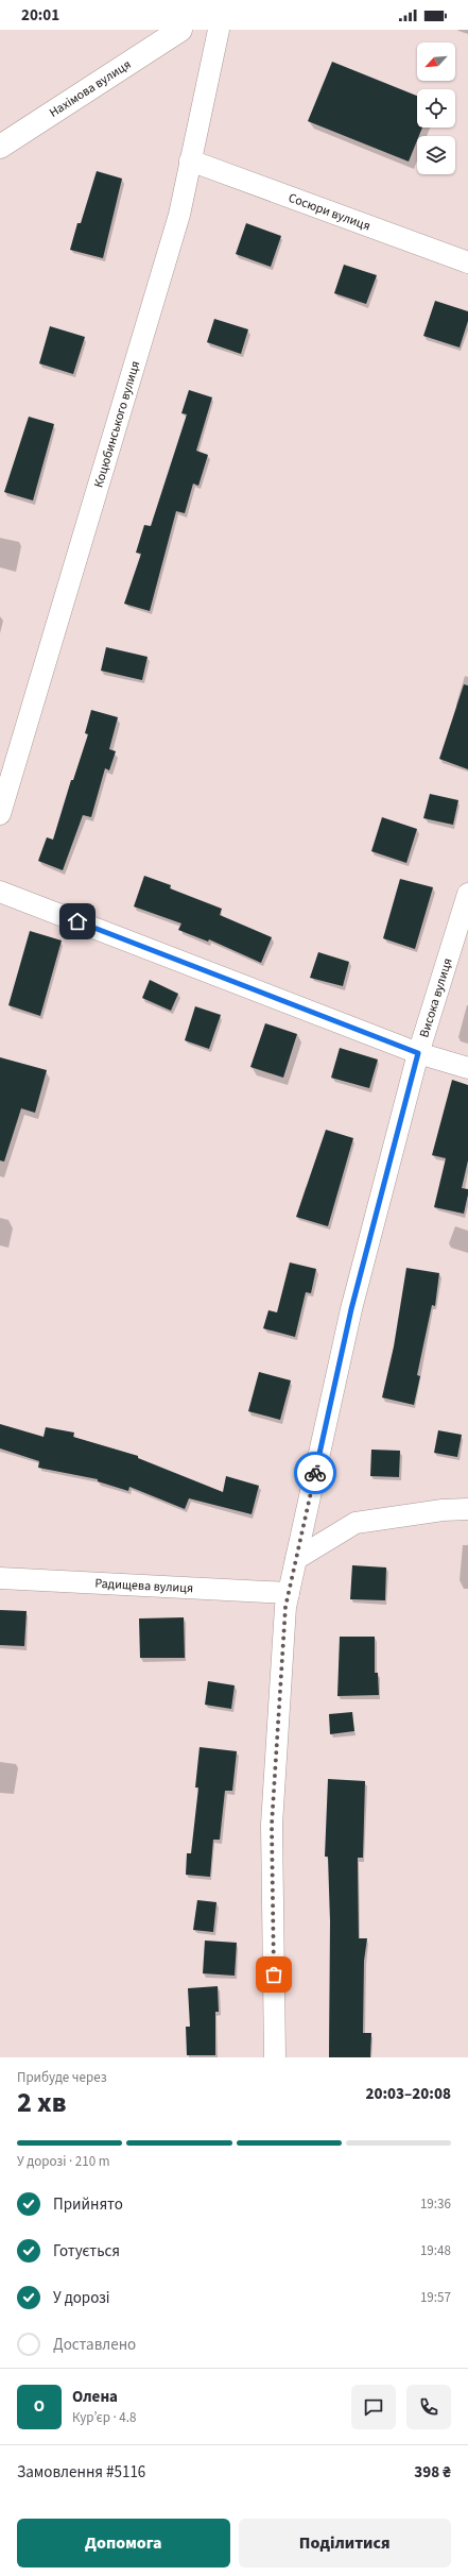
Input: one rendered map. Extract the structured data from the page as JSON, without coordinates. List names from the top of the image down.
{
  "streets": {
    "street": [
      "Нахімова вулиця",
      "Сосюри вулиця",
      "Коцюбинського вулиця",
      "Висока вулиця",
      "Радищева вулиця"
    ]
  },
  "crossings": [
    ["Сосюри вулиця", "Коцюбинського вулиця"],
    ["Висока вулиця", "Радищева вулиця"]
  ],
  "north": "bottom left",
  "page": {
    "status": "20:01",
    "heading": ["2 хв", "Прибуде через", "20:03–20:08"],
    "panel": [
      "Олена",
      "Кур’єр · 4.8",
      "Замовлення #5116",
      "398 ₴"
    ],
    "bar": "У дорозі · 210 m",
    "list": [
      ["Прийнято", "19:36"],
      ["Готується", "19:48"],
      ["У дорозі", "19:57"],
      "Доставлено"
    ],
    "round": "О",
    "buttons": ["Допомога", "Поділитися"]
  }
}
